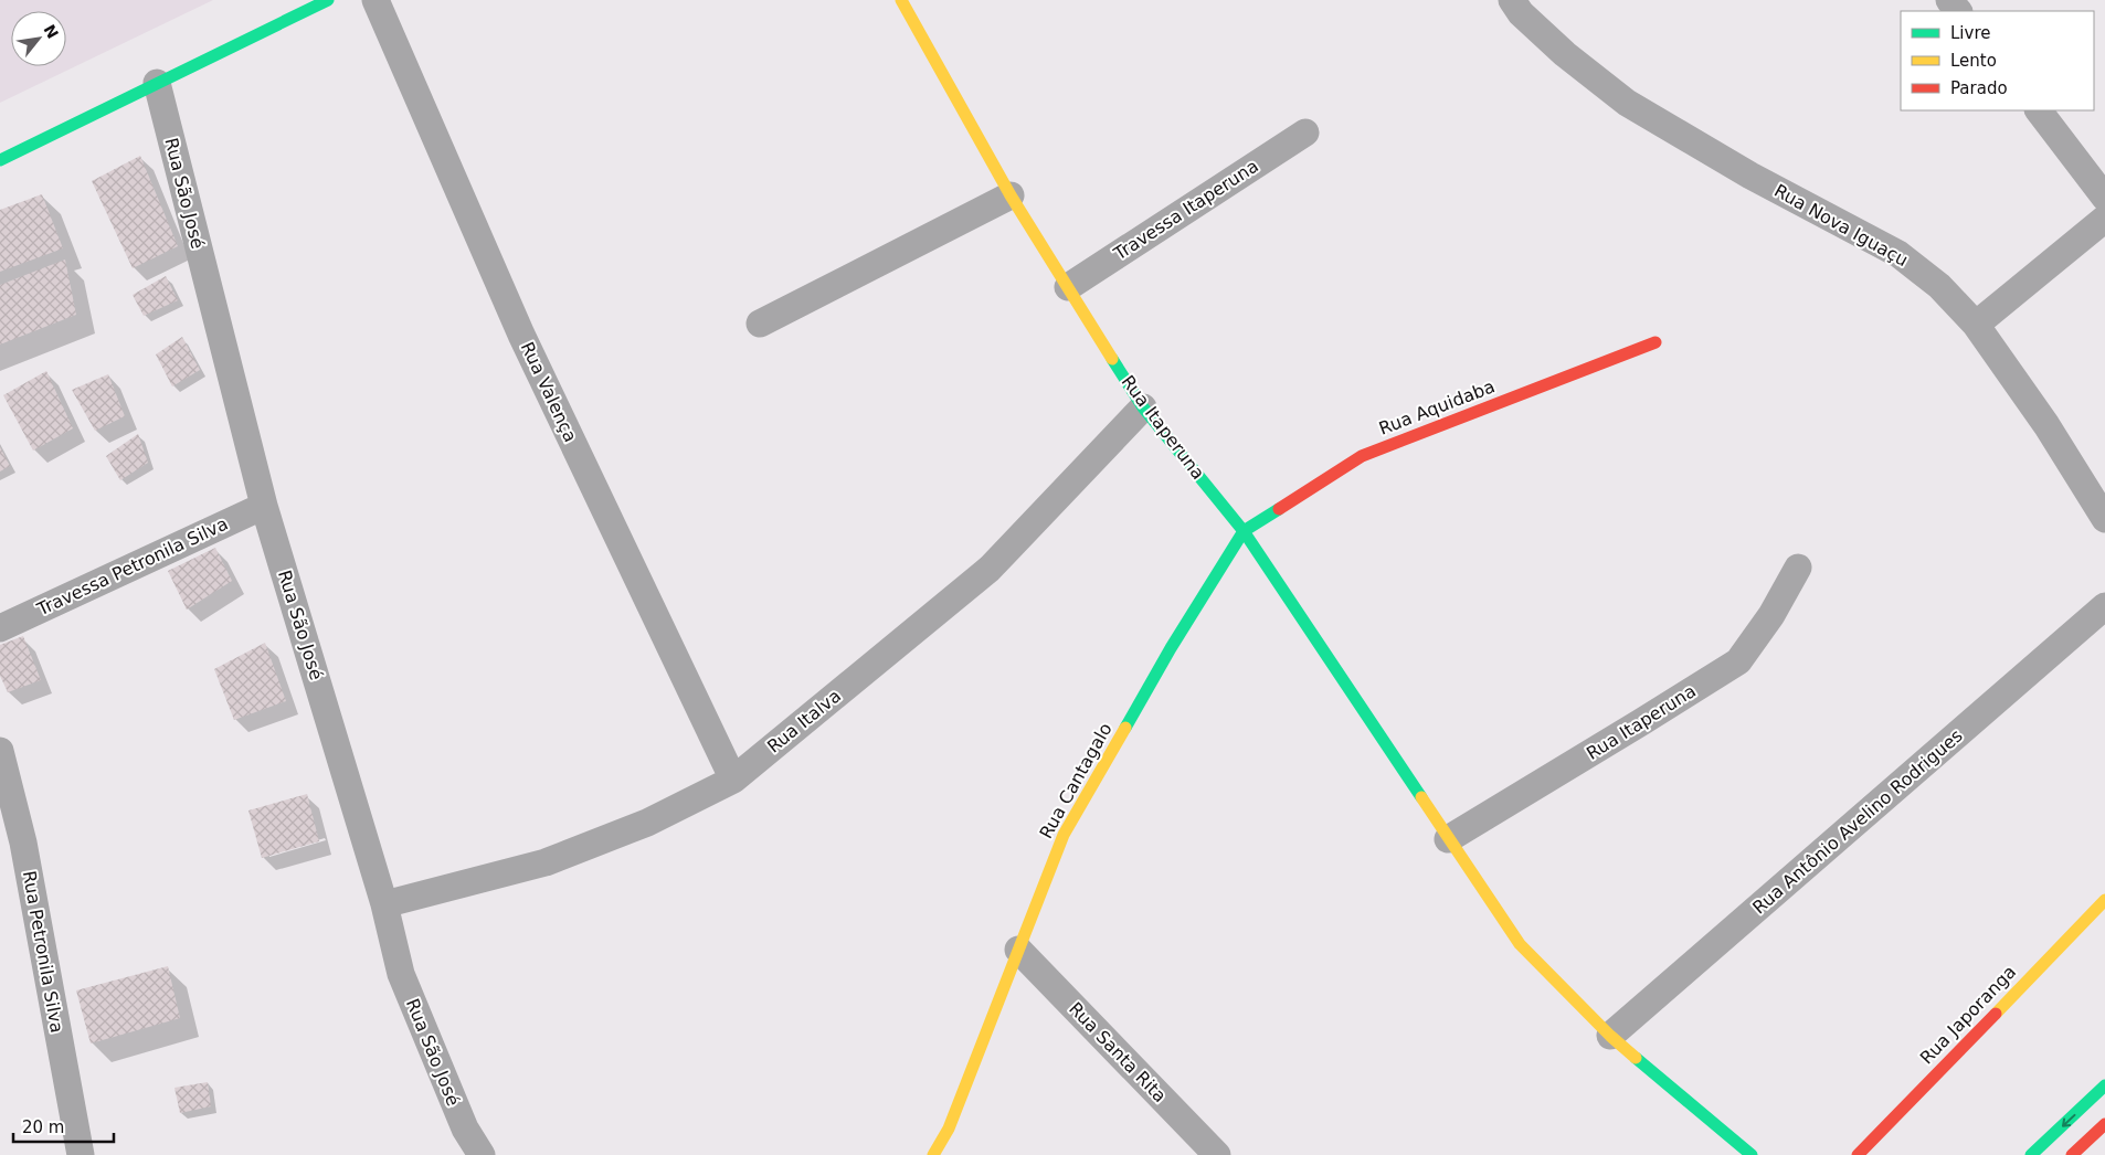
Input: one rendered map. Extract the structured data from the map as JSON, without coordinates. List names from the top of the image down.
{
  "streets": {
    "main road": [
      "Rua Aquidaba",
      "Rua Itaperuna",
      "Rua Cantagalo",
      "Rua Japoranga"
    ],
    "street": [
      "Rua São José",
      "Travessa Itaperuna",
      "Rua Nova Iguaçu",
      "Rua Valença",
      "Travessa Petronila Silva",
      "Rua Italva",
      "Rua Antônio Avelino Rodrigues",
      "Rua Petronila Silva",
      "Rua Santa Rita"
    ]
  },
  "crossings": [
    ["Rua São José", "Travessa Petronila Silva"],
    ["Rua São José", "Rua Italva"],
    ["Travessa Itaperuna", "Rua Itaperuna"],
    ["Rua Valença", "Rua Italva"],
    ["Rua Aquidaba", "Rua Itaperuna"],
    ["Rua Aquidaba", "Rua Cantagalo"],
    ["Rua Itaperuna", "Rua Italva"],
    ["Rua Itaperuna", "Rua Cantagalo"],
    ["Rua Itaperuna", "Rua Antônio Avelino Rodrigues"],
    ["Rua Cantagalo", "Rua Santa Rita"]
  ],
  "legend": ["Livre", "Lento", "Parado"],
  "scale_bar": "20 m",
  "north": "top right"
}
